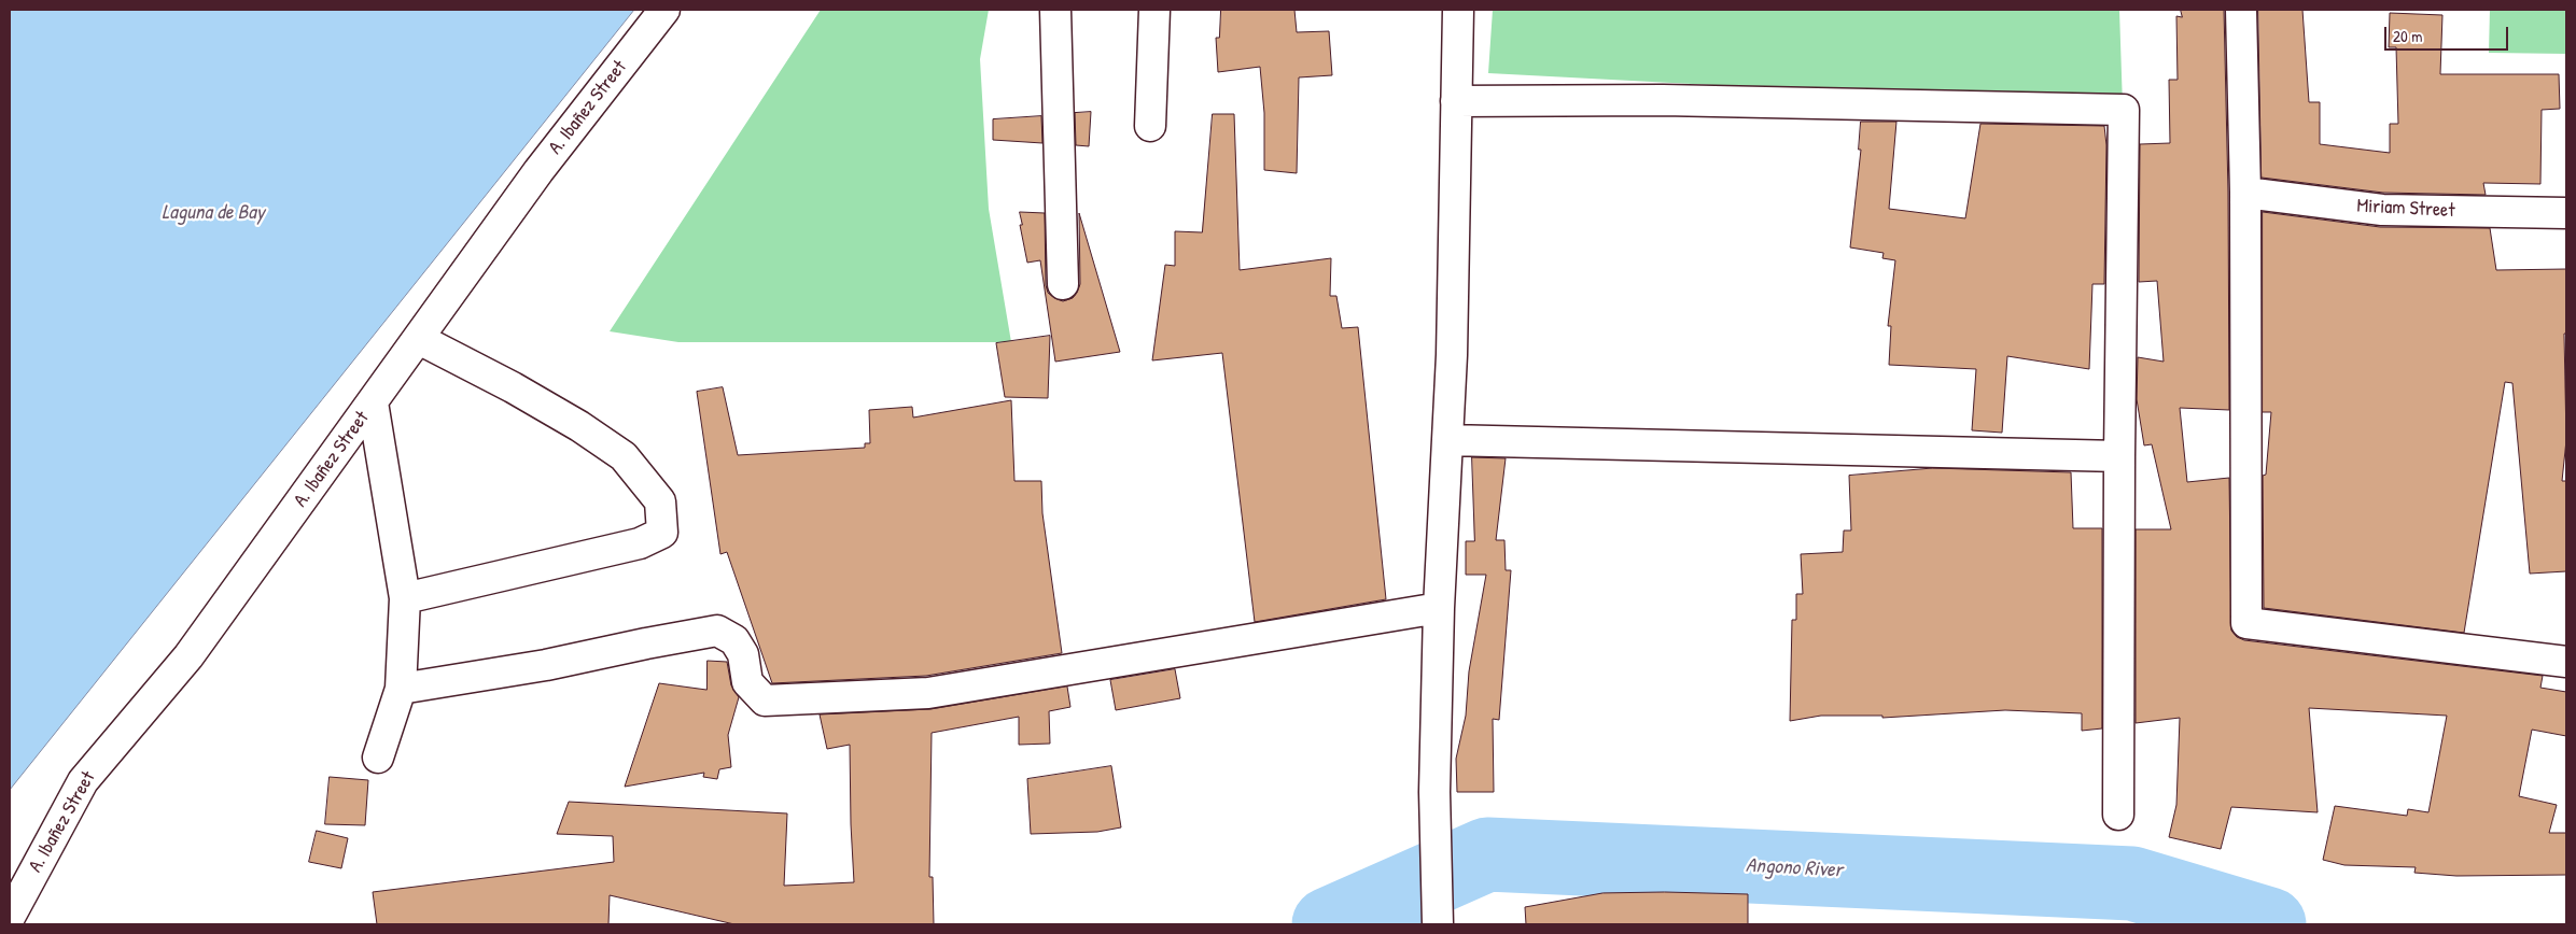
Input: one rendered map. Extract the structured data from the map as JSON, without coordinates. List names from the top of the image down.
{
  "streets": {
    "street": ["A. Ibañez Street", "Miriam Street"]
  },
  "water": ["Laguna de Bay", "Angono River"],
  "scale_bar": "20 m"
}
